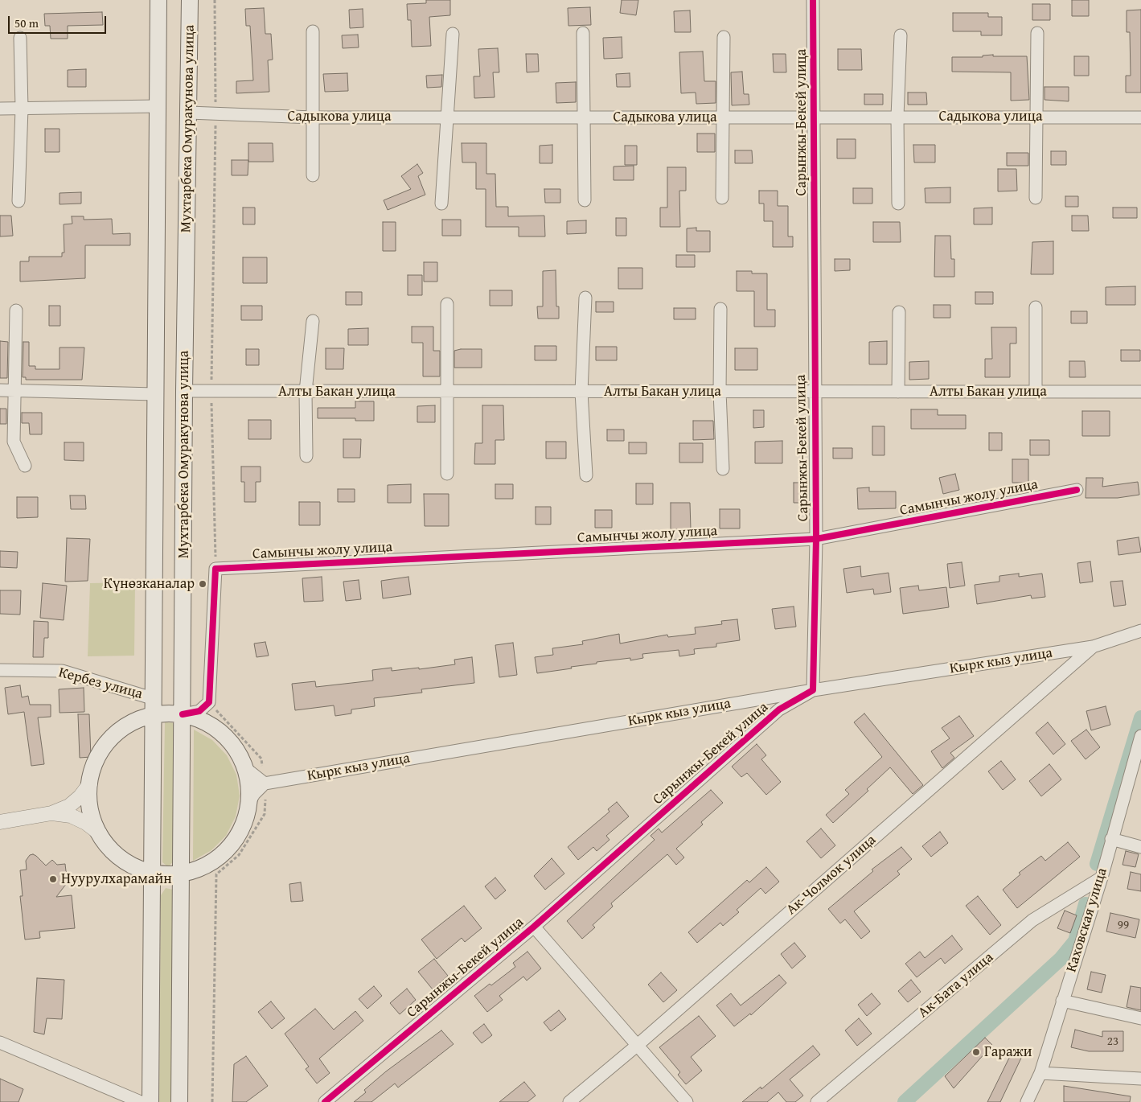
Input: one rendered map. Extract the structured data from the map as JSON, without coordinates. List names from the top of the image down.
{
  "streets": {
    "main road": ["Мухтарбека Омуракунова улица"],
    "street": [
      "Садыкова улица",
      "Сарынжы-Бекей улица",
      "Алты Бакан улица",
      "Самынчы жолу улица",
      "Кырк кыз улица",
      "Кербез улица",
      "Ак-Чолмок улица",
      "Каховская улица",
      "Ак-Бата улица"
    ]
  },
  "crossings": [
    ["Садыкова улица", "Сарынжы-Бекей улица"],
    ["Садыкова улица", "Мухтарбека Омуракунова улица"],
    ["Сарынжы-Бекей улица", "Алты Бакан улица"],
    ["Сарынжы-Бекей улица", "Самынчы жолу улица"],
    ["Сарынжы-Бекей улица", "Кырк кыз улица"],
    ["Мухтарбека Омуракунова улица", "Алты Бакан улица"],
    ["Мухтарбека Омуракунова улица", "Кербез улица"],
    ["Кырк кыз улица", "Ак-Чолмок улица"],
    ["Каховская улица", "Ак-Бата улица"]
  ],
  "places": ["Күнөзканалар", "Нуурулхарамайн", "Гаражи"],
  "house_numbers": ["99", "23"],
  "scale_bar": "50 m"
}
